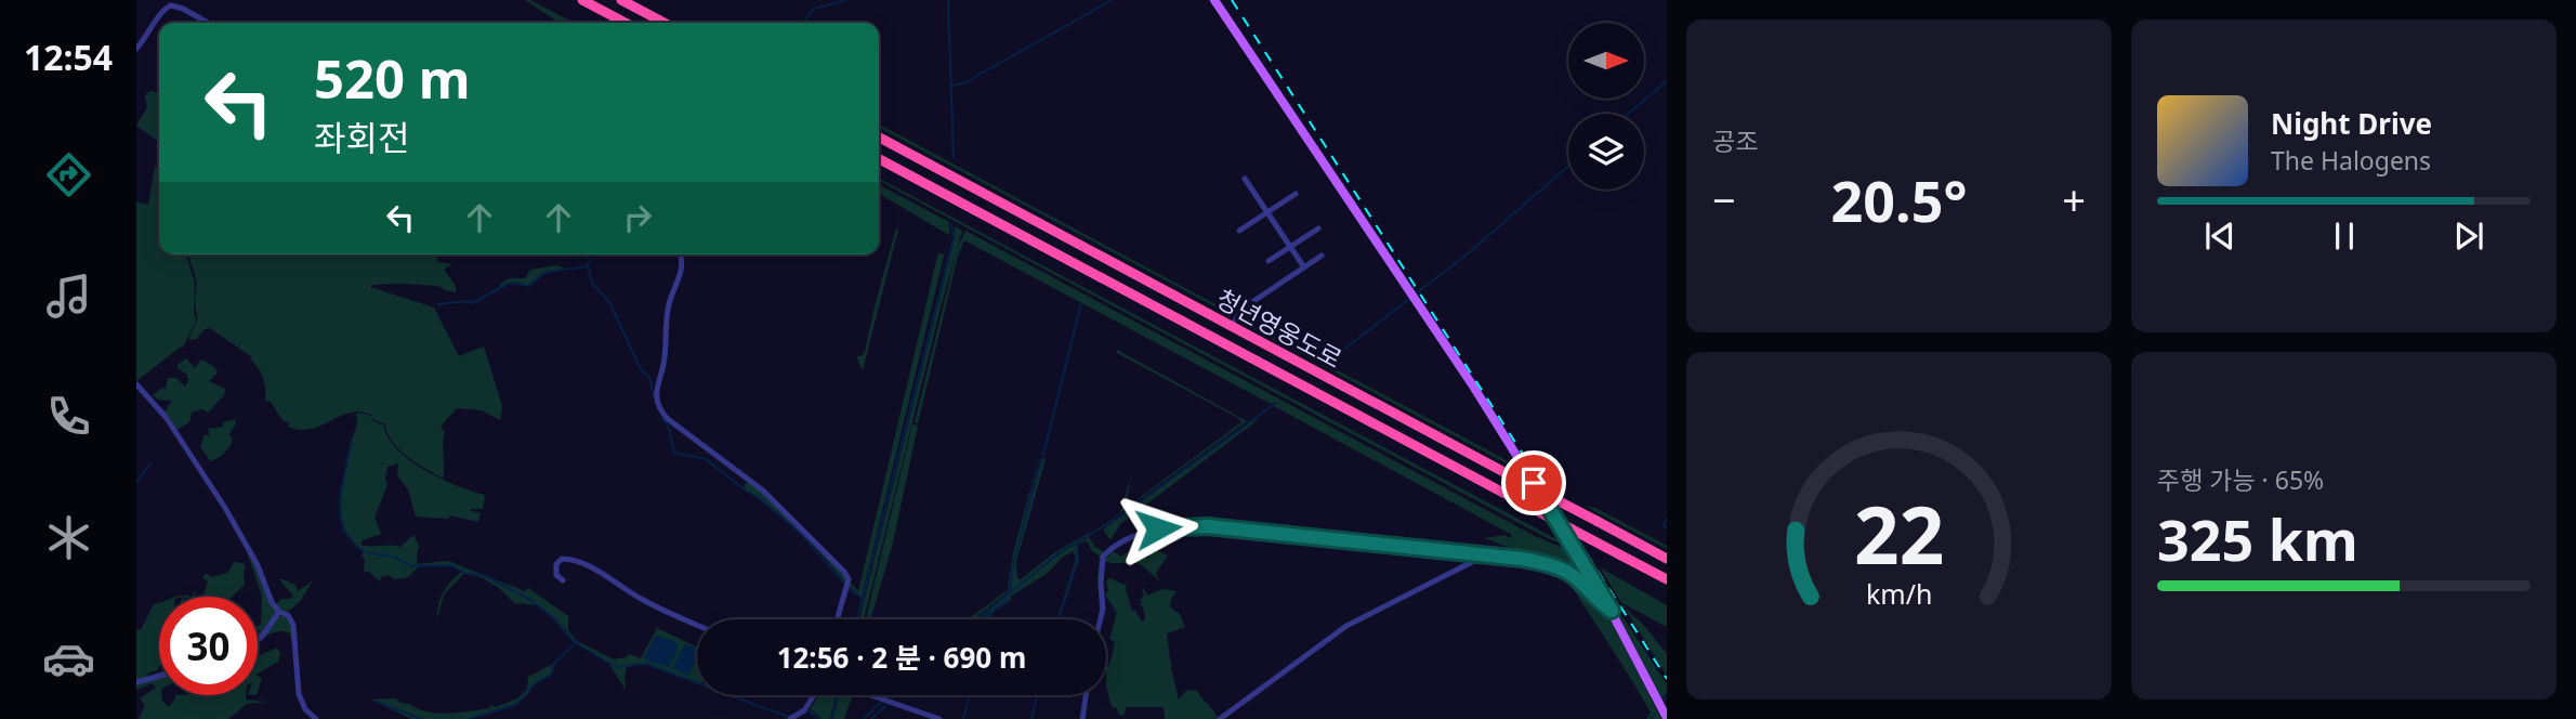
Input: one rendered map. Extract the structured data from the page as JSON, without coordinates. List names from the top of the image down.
{
  "streets": {
    "highway": ["청년영웅도로"]
  },
  "north": "right",
  "page": {
    "tabs": "12:54",
    "tile": [
      "공조",
      ["주행 가능 · 65%", "325 km"]
    ],
    "turn": ["520 m", "좌회전"],
    "song": ["Night Drive", "The Halogens"],
    "heat": ["−", "20.5°", "+"],
    "limit": "30",
    "trip": "12:56 · 2 분 · 690 m",
    "gauge": ["22", "km/h"]
  }
}
